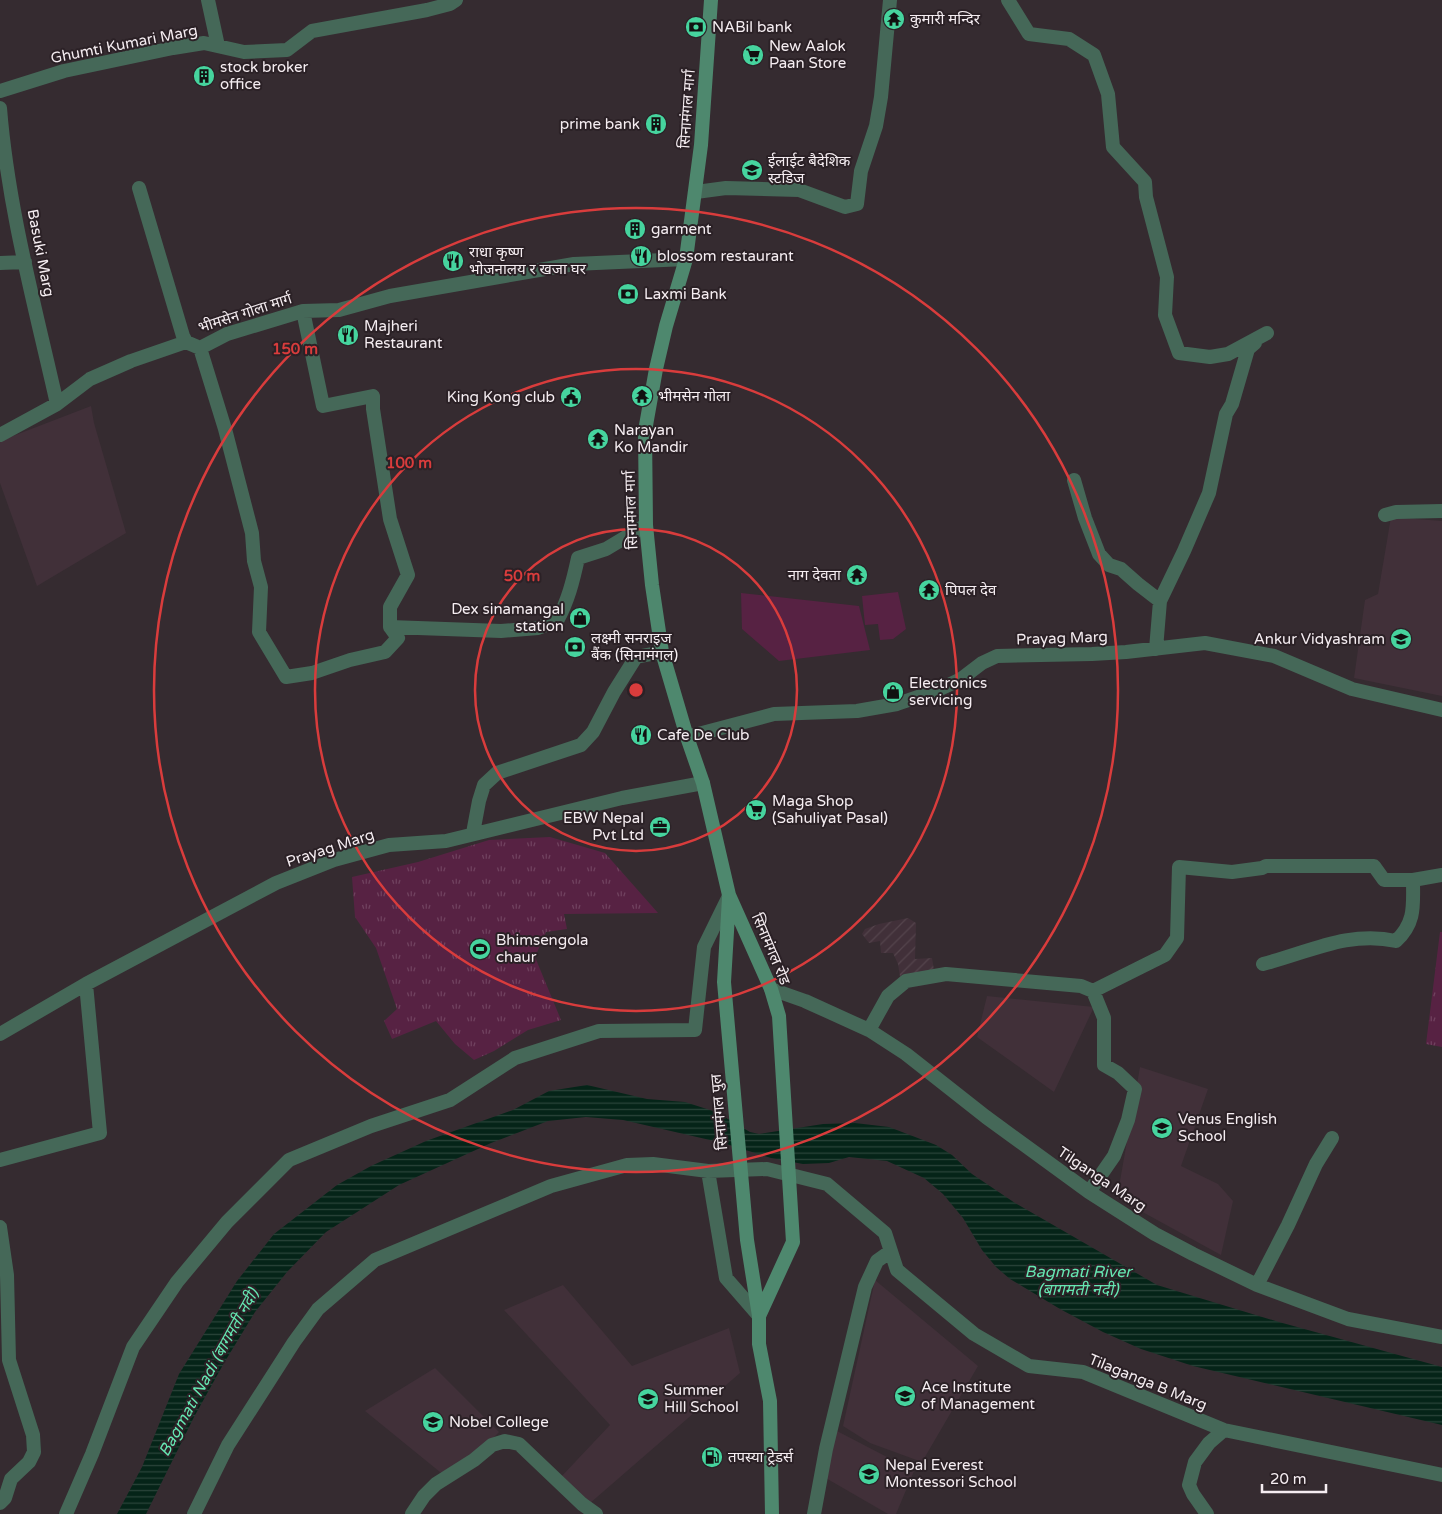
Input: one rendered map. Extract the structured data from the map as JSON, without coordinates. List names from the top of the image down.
{
  "streets": {
    "main road": ["सिनामंगल मार्ग", "सिनामंगल रोड", "सिनामंगल पुल"],
    "street": [
      "Ghumti Kumari Marg",
      "Basuki Marg",
      "भीमसेन गोला मार्ग",
      "Prayag Marg",
      "Tilganga Marg",
      "Tilaganga B Marg"
    ]
  },
  "crossings": [
    ["सिनामंगल मार्ग", "भीमसेन गोला मार्ग"],
    ["सिनामंगल मार्ग", "Prayag Marg"],
    ["सिनामंगल मार्ग", "सिनामंगल रोड"],
    ["सिनामंगल मार्ग", "सिनामंगल पुल"],
    ["Basuki Marg", "भीमसेन गोला मार्ग"],
    ["सिनामंगल रोड", "सिनामंगल पुल"],
    ["सिनामंगल रोड", "Tilganga Marg"]
  ],
  "water": ["Bagmati River (बागमती नदी)", "Bagmati Nadi (बागमती नदी)"],
  "places": {
    "temple": [
      "कुमारी मन्दिर",
      "भीमसेन गोला",
      "Narayan Ko Mandir",
      "नाग देवता",
      "पिपल देव"
    ],
    "bank": ["NABil bank", "Laxmi Bank", "लक्ष्मी सनराइज बैंक (सिनामंगल)"],
    "supermarket": ["New Aalok Paan Store", "Maga Shop (Sahuliyat Pasal)"],
    "building": ["stock broker office", "prime bank", "garment"],
    "school or university": [
      "ईलाईट बैदेशिक स्टडिज",
      "Ankur Vidyashram",
      "Venus English School",
      "Ace Institute of Management",
      "Summer Hill School",
      "Nobel College",
      "Nepal Everest Montessori School"
    ],
    "restaurant": [
      "blossom restaurant",
      "राधा कृष्ण भोजनालय र खजा घर",
      "Majheri Restaurant",
      "Cafe De Club"
    ],
    "public building": ["King Kong club"],
    "shop": ["Dex sinamangal station", "Electronics servicing"],
    "office": ["EBW Nepal Pvt Ltd"],
    "sports": ["Bhimsengola chaur"],
    "fuel station": ["तपस्या ट्रेडर्स"]
  },
  "scale_bar": "20 m",
  "rings": ["150 m", "100 m", "50 m"]
}
